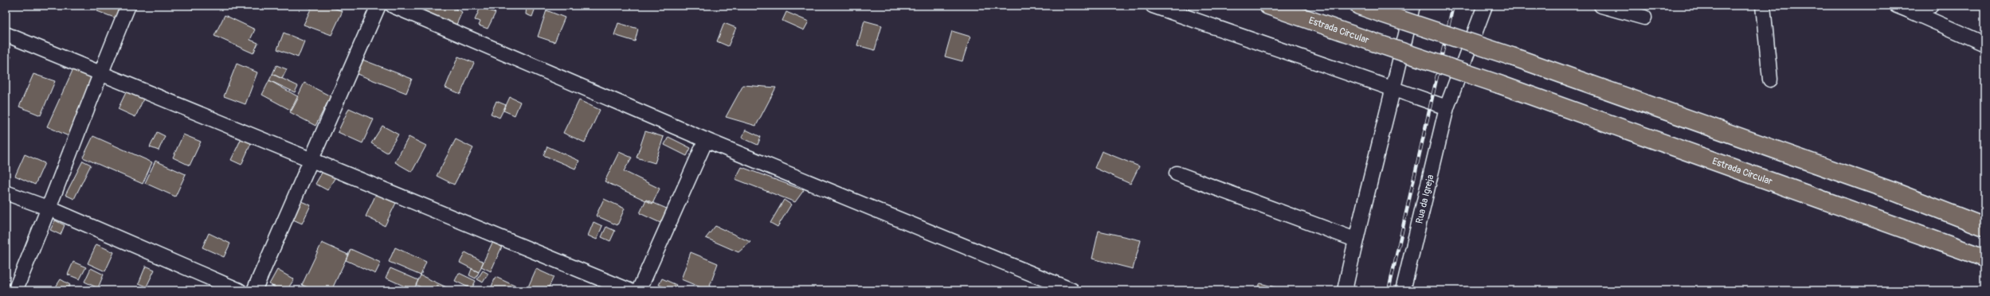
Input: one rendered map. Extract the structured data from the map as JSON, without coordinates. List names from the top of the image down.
{
  "streets": {
    "main road": ["Estrada Circular"],
    "street": ["Rua da Igreja"]
  }
}
